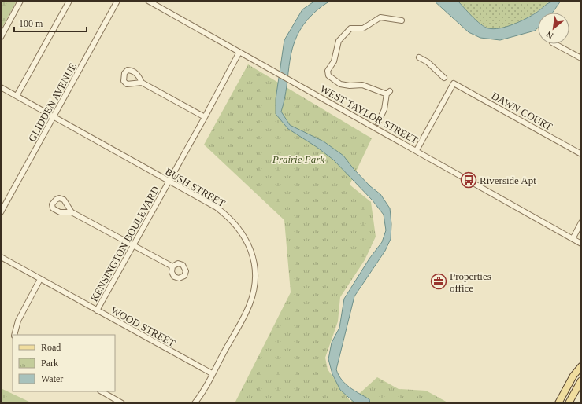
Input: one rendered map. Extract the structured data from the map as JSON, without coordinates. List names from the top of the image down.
{
  "streets": {
    "street": [
      "GLIDDEN AVENUE",
      "DAWN COURT",
      "WEST TAYLOR STREET",
      "BUSH STREET",
      "KENSINGTON BOULEVARD",
      "WOOD STREET"
    ]
  },
  "crossings": [
    ["GLIDDEN AVENUE", "BUSH STREET"],
    ["DAWN COURT", "WEST TAYLOR STREET"],
    ["WEST TAYLOR STREET", "KENSINGTON BOULEVARD"],
    ["BUSH STREET", "KENSINGTON BOULEVARD"],
    ["BUSH STREET", "WOOD STREET"],
    ["KENSINGTON BOULEVARD", "WOOD STREET"]
  ],
  "parks": ["Prairie Park"],
  "places": {
    "bus stop": ["Riverside Apt"],
    "office": ["Properties office"]
  },
  "legend": ["Road", "Park", "Water"],
  "scale_bar": "100 m",
  "north": "bottom left"
}
